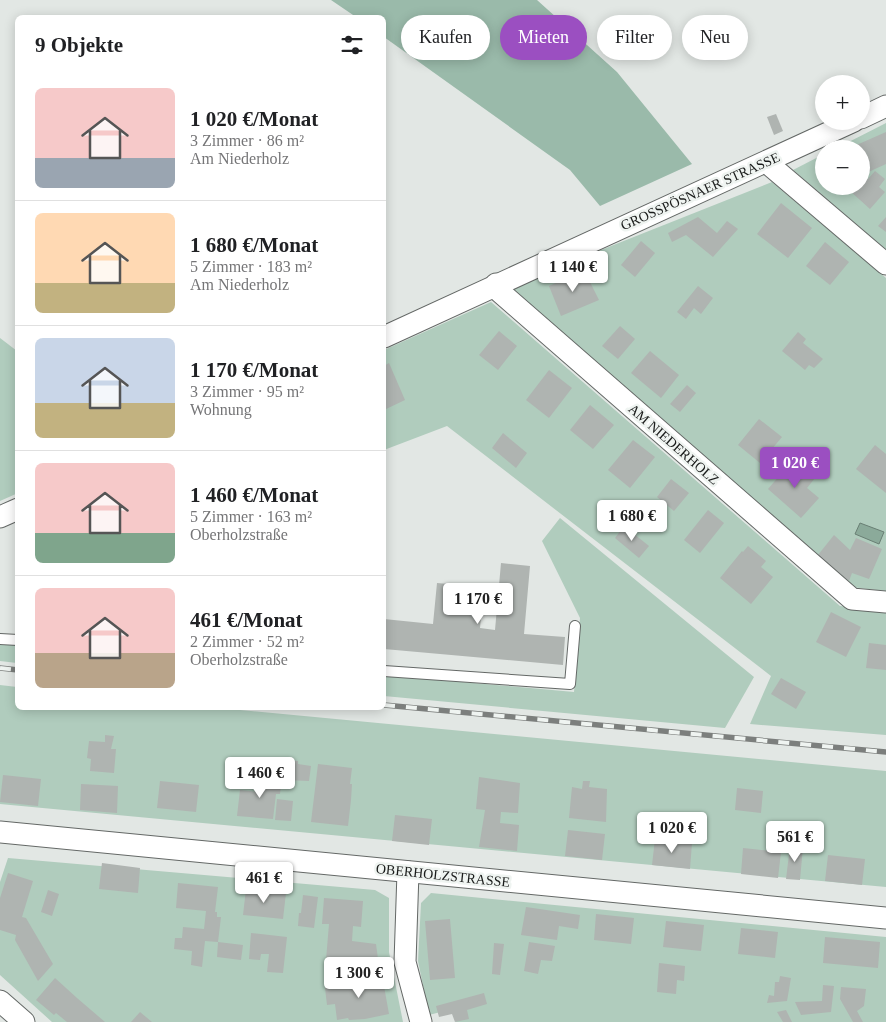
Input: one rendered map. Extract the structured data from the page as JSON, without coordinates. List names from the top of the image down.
{
  "streets": {
    "street": ["GROSSPÖSNAER STRASSE", "AM NIEDERHOLZ", "OBERHOLZSTRASSE"]
  },
  "crossings": [
    ["GROSSPÖSNAER STRASSE", "AM NIEDERHOLZ"]
  ],
  "page": {
    "chip": [
      "Kaufen",
      "Mieten",
      "Filter",
      "Neu"
    ],
    "heading": "9 Objekte",
    "map_buttons": ["+", "−"],
    "list": [
      {
        "name": "1 020 €/Monat",
        "note": "3 Zimmer · 86 m² · Am Niederholz"
      },
      {
        "name": "1 680 €/Monat",
        "note": "5 Zimmer · 183 m² · Am Niederholz"
      },
      {
        "name": "1 170 €/Monat",
        "note": "3 Zimmer · 95 m² · Wohnung"
      },
      {
        "name": "1 460 €/Monat",
        "note": "5 Zimmer · 163 m² · Oberholzstraße"
      },
      {
        "name": "461 €/Monat",
        "note": "2 Zimmer · 52 m² · Oberholzstraße"
      }
    ],
    "price": [
      "1 140 €",
      "1 020 €",
      "1 680 €",
      "1 170 €",
      "1 460 €",
      "1 020 €",
      "561 €",
      "461 €",
      "1 300 €"
    ]
  }
}
